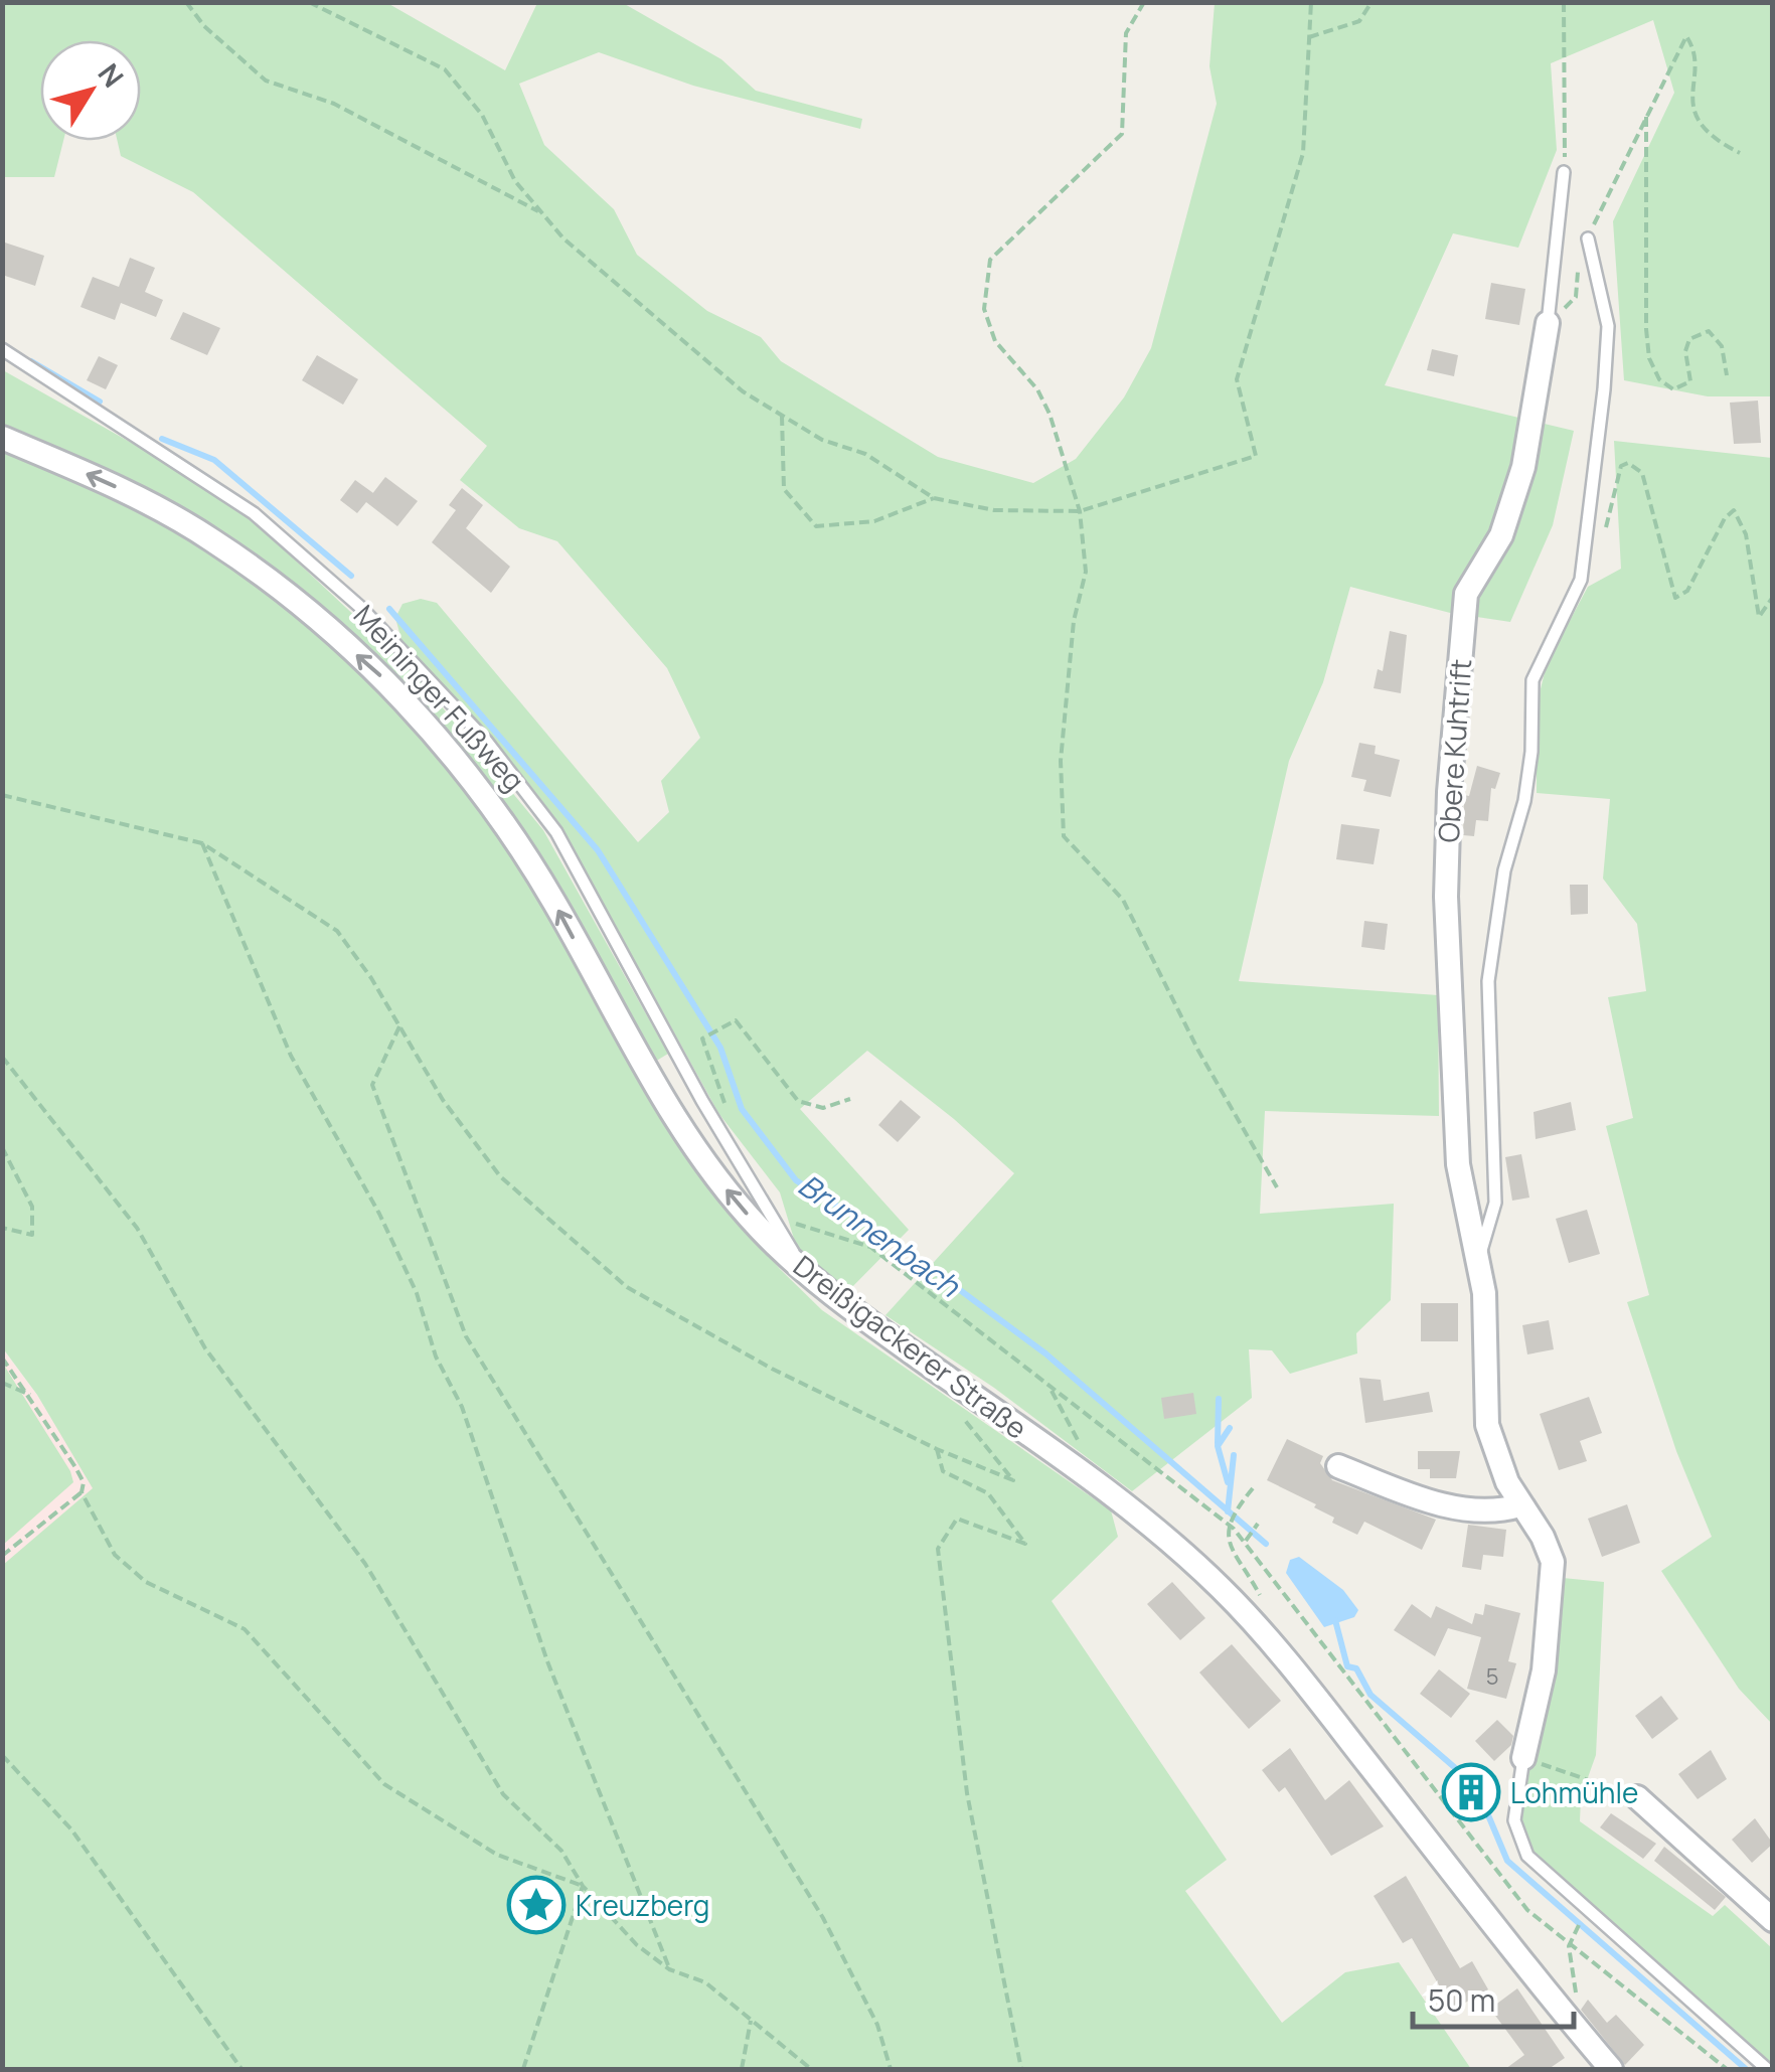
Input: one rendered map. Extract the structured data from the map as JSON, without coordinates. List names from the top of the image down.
{
  "streets": {
    "street": ["Obere Kuhtrift", "Dreißigackerer Straße"],
    "lane": ["Meininger Fußweg"]
  },
  "crossings": [
    ["Meininger Fußweg", "Dreißigackerer Straße"]
  ],
  "one_way": ["Dreißigackerer Straße"],
  "water": ["Brunnenbach"],
  "places": {
    "building": ["Lohmühle"],
    "place": ["Kreuzberg"]
  },
  "house_numbers": ["5"],
  "scale_bar": "50 m",
  "north": "top right"
}
